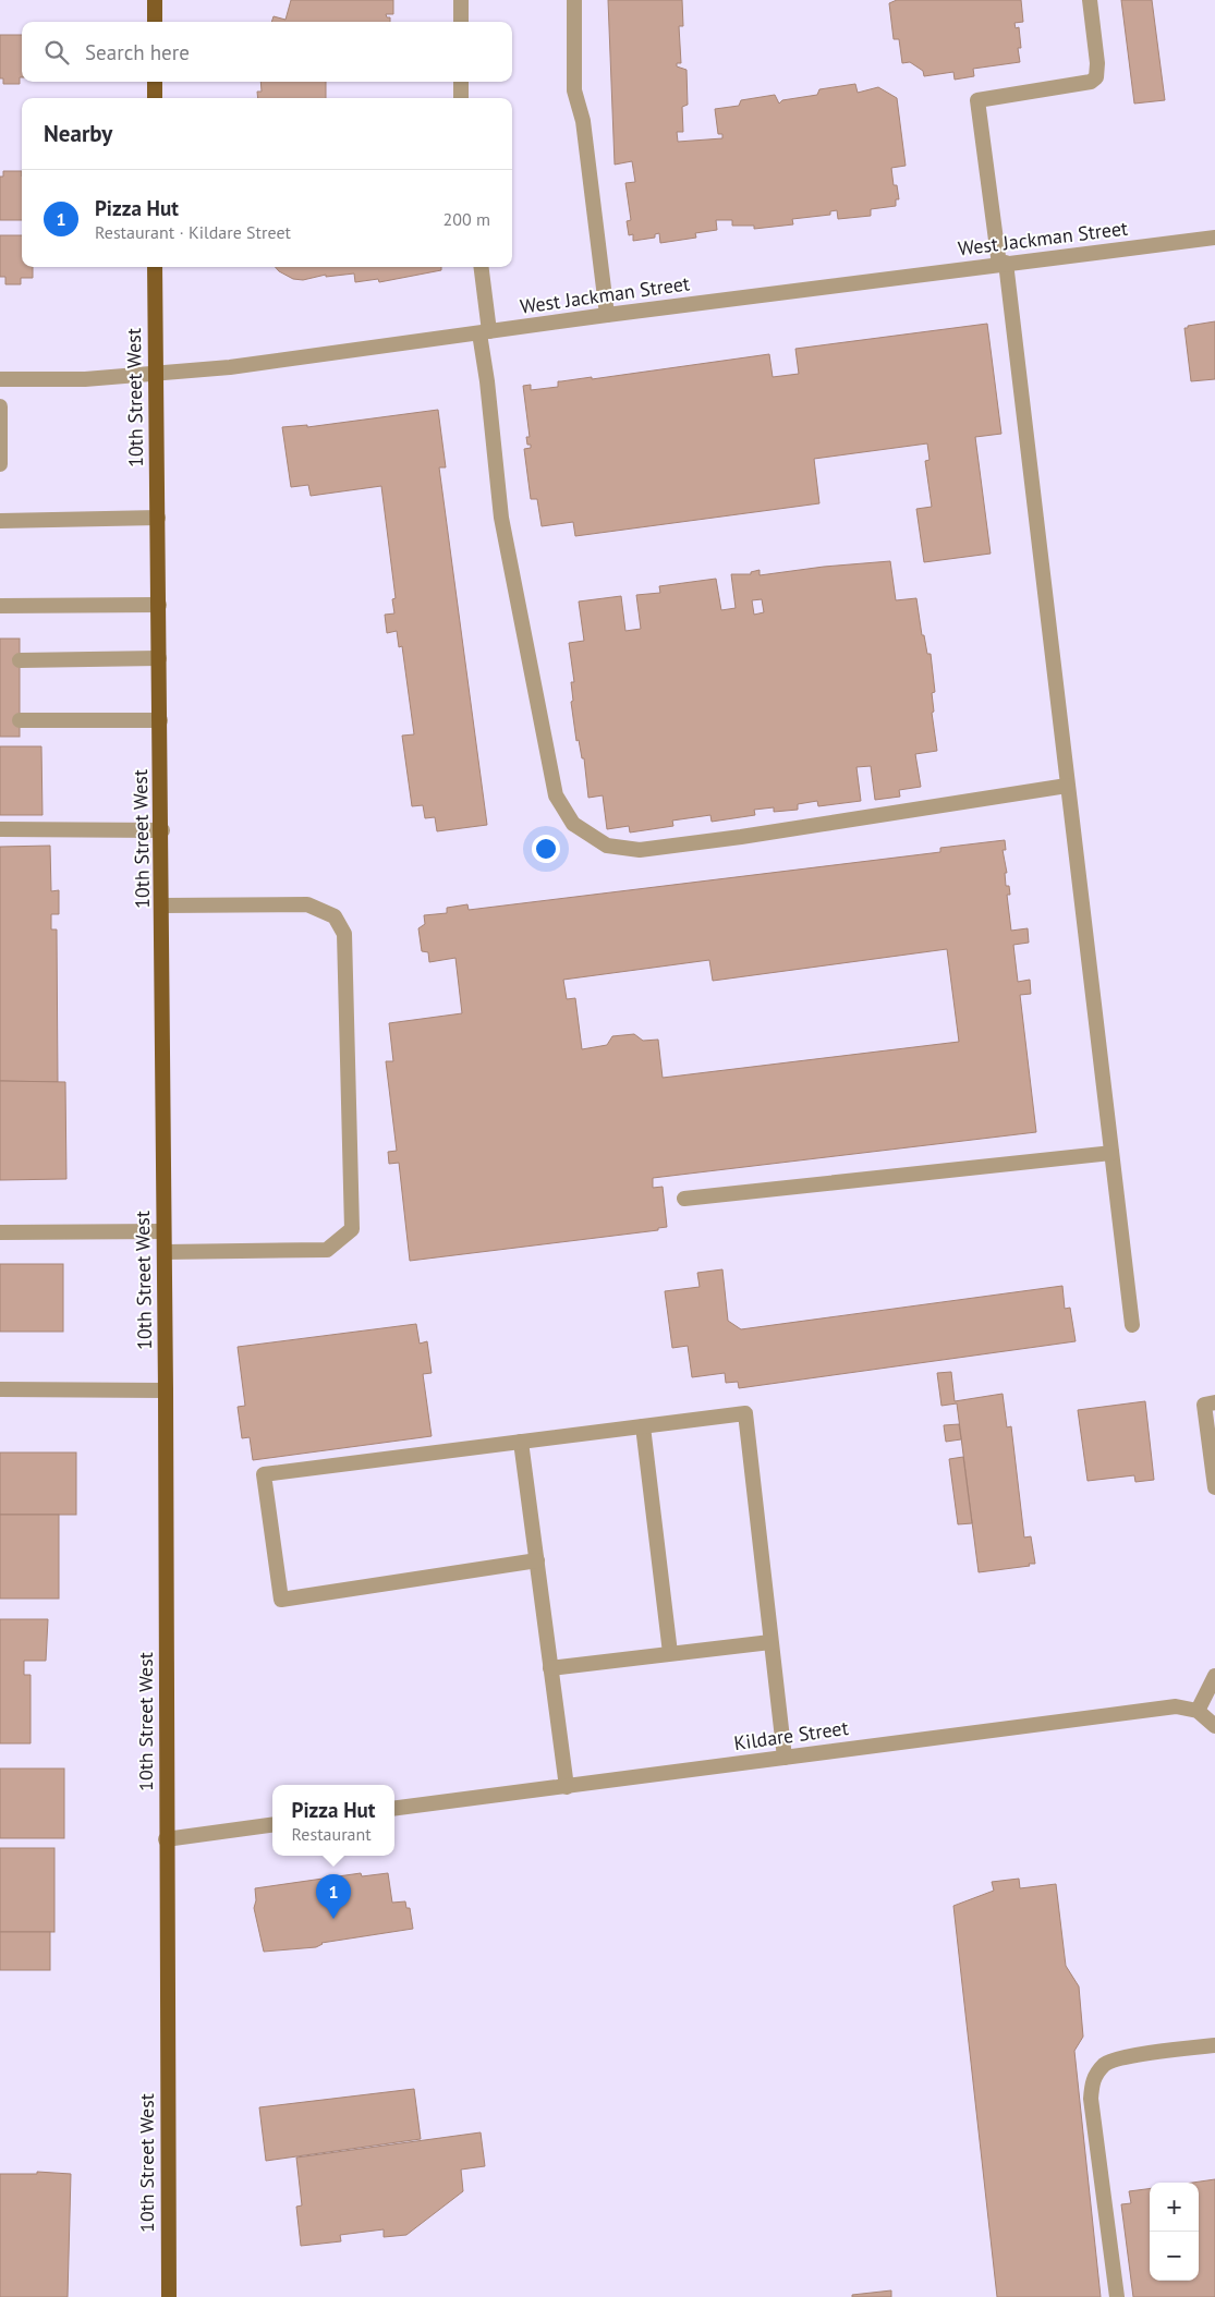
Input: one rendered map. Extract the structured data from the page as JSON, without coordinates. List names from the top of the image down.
{
  "streets": {
    "main road": ["10th Street West"],
    "street": ["West Jackman Street", "Kildare Street"]
  },
  "crossings": [
    ["West Jackman Street", "10th Street West"]
  ],
  "page": {
    "search": "Search here",
    "heading": "Nearby",
    "list": [
      {
        "mark": "1",
        "name": "Pizza Hut",
        "note": "Restaurant · Kildare Street",
        "value": "200 m"
      }
    ],
    "popup": ["Pizza Hut", "Restaurant"],
    "pins": "1",
    "map_buttons": ["+", "−"]
  }
}
